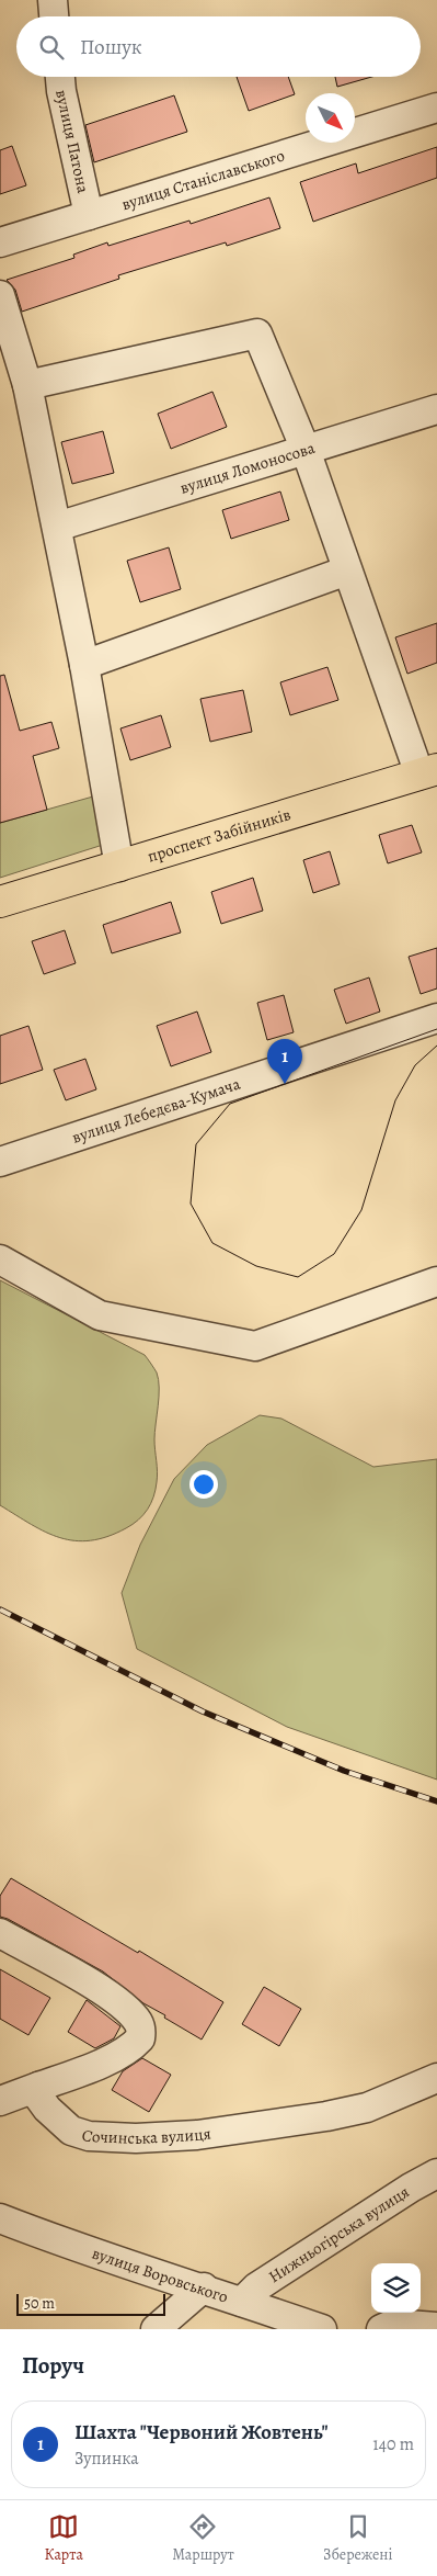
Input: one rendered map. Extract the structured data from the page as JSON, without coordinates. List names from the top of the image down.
{
  "streets": {
    "main road": ["проспект Забійників"],
    "street": [
      "вулиця Патона",
      "вулиця Станіславського",
      "вулиця Ломоносова",
      "вулиця Лебедєва-Кумача",
      "Сочинська вулиця",
      "Нижньогірська вулиця",
      "вулиця Воровського"
    ]
  },
  "crossings": [
    ["вулиця Патона", "вулиця Станіславського"],
    ["Нижньогірська вулиця", "вулиця Воровського"]
  ],
  "scale_bar": "50 m",
  "north": "bottom right",
  "page": {
    "search": "Пошук",
    "pins": "1",
    "scale": "50 m",
    "heading": "Поруч",
    "list": [
      {
        "mark": "1",
        "name": "Шахта \"Червоний Жовтень\"",
        "note": "Зупинка",
        "value": "140 m"
      }
    ],
    "nav": ["Карта", "Маршрут", "Збережені"]
  }
}
